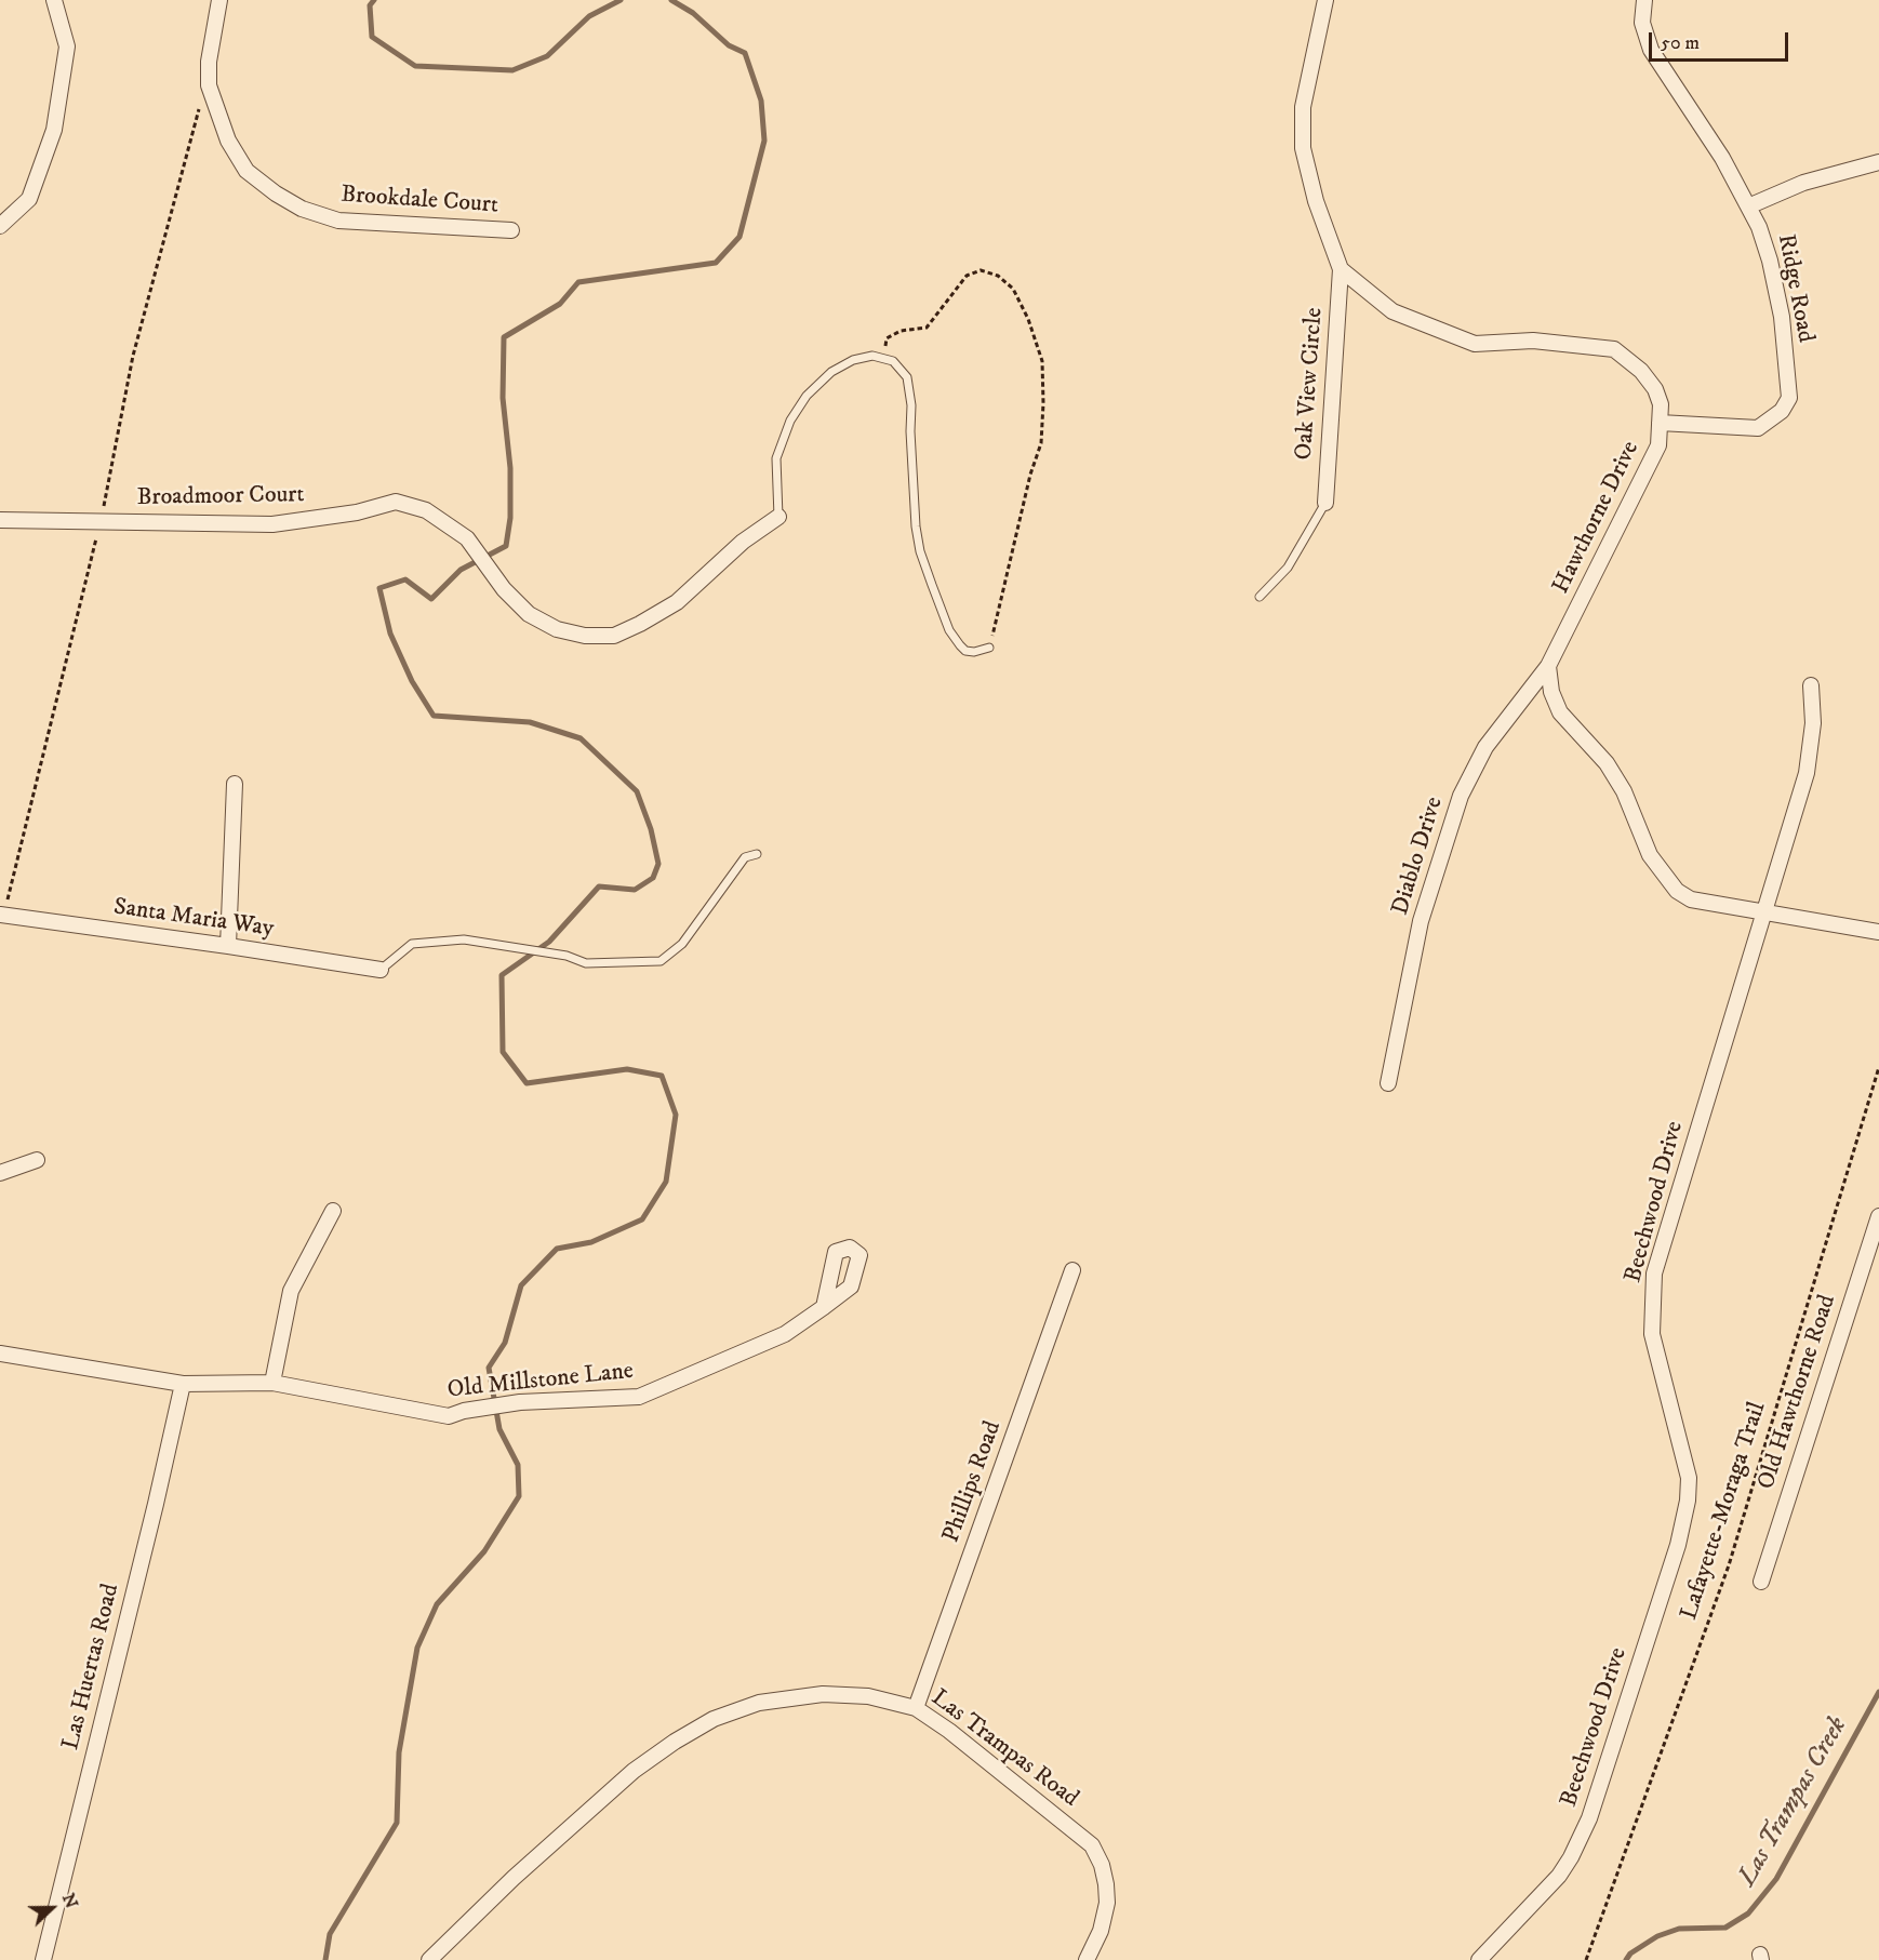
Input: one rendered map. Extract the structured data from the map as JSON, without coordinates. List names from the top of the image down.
{
  "streets": {
    "street": [
      "Brookdale Court",
      "Ridge Road",
      "Oak View Circle",
      "Broadmoor Court",
      "Hawthorne Drive",
      "Diablo Drive",
      "Santa Maria Way",
      "Beechwood Drive",
      "Old Millstone Lane",
      "Old Hawthorne Road",
      "Phillips Road",
      "Las Huertas Road",
      "Las Trampas Road"
    ],
    "path": ["Lafayette-Moraga Trail"]
  },
  "crossings": [
    ["Ridge Road", "Hawthorne Drive"],
    ["Oak View Circle", "Hawthorne Drive"],
    ["Hawthorne Drive", "Diablo Drive"],
    ["Phillips Road", "Las Trampas Road"]
  ],
  "water": ["Las Trampas Creek"],
  "scale_bar": "50 m",
  "north": "right"
}
